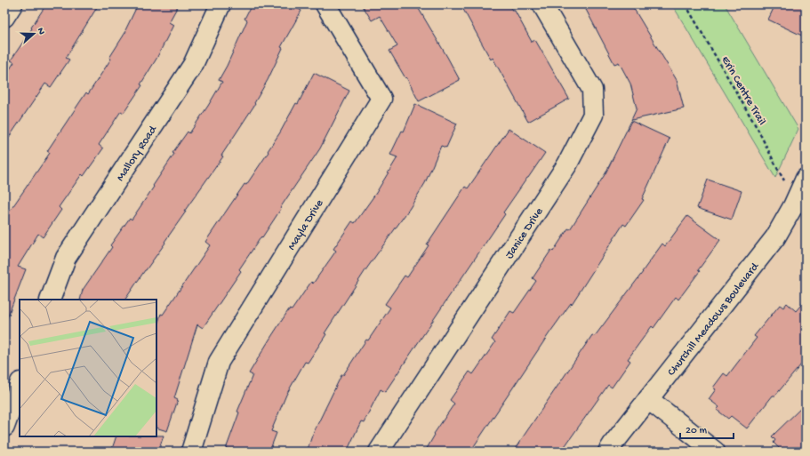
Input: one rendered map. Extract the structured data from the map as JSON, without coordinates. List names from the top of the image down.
{
  "streets": {
    "street": [
      "Mallory Road",
      "Mayla Drive",
      "Janice Drive",
      "Churchill Meadows Boulevard"
    ],
    "path": ["Erin Centre Trail"]
  },
  "scale_bar": "20 m",
  "north": "right"
}
